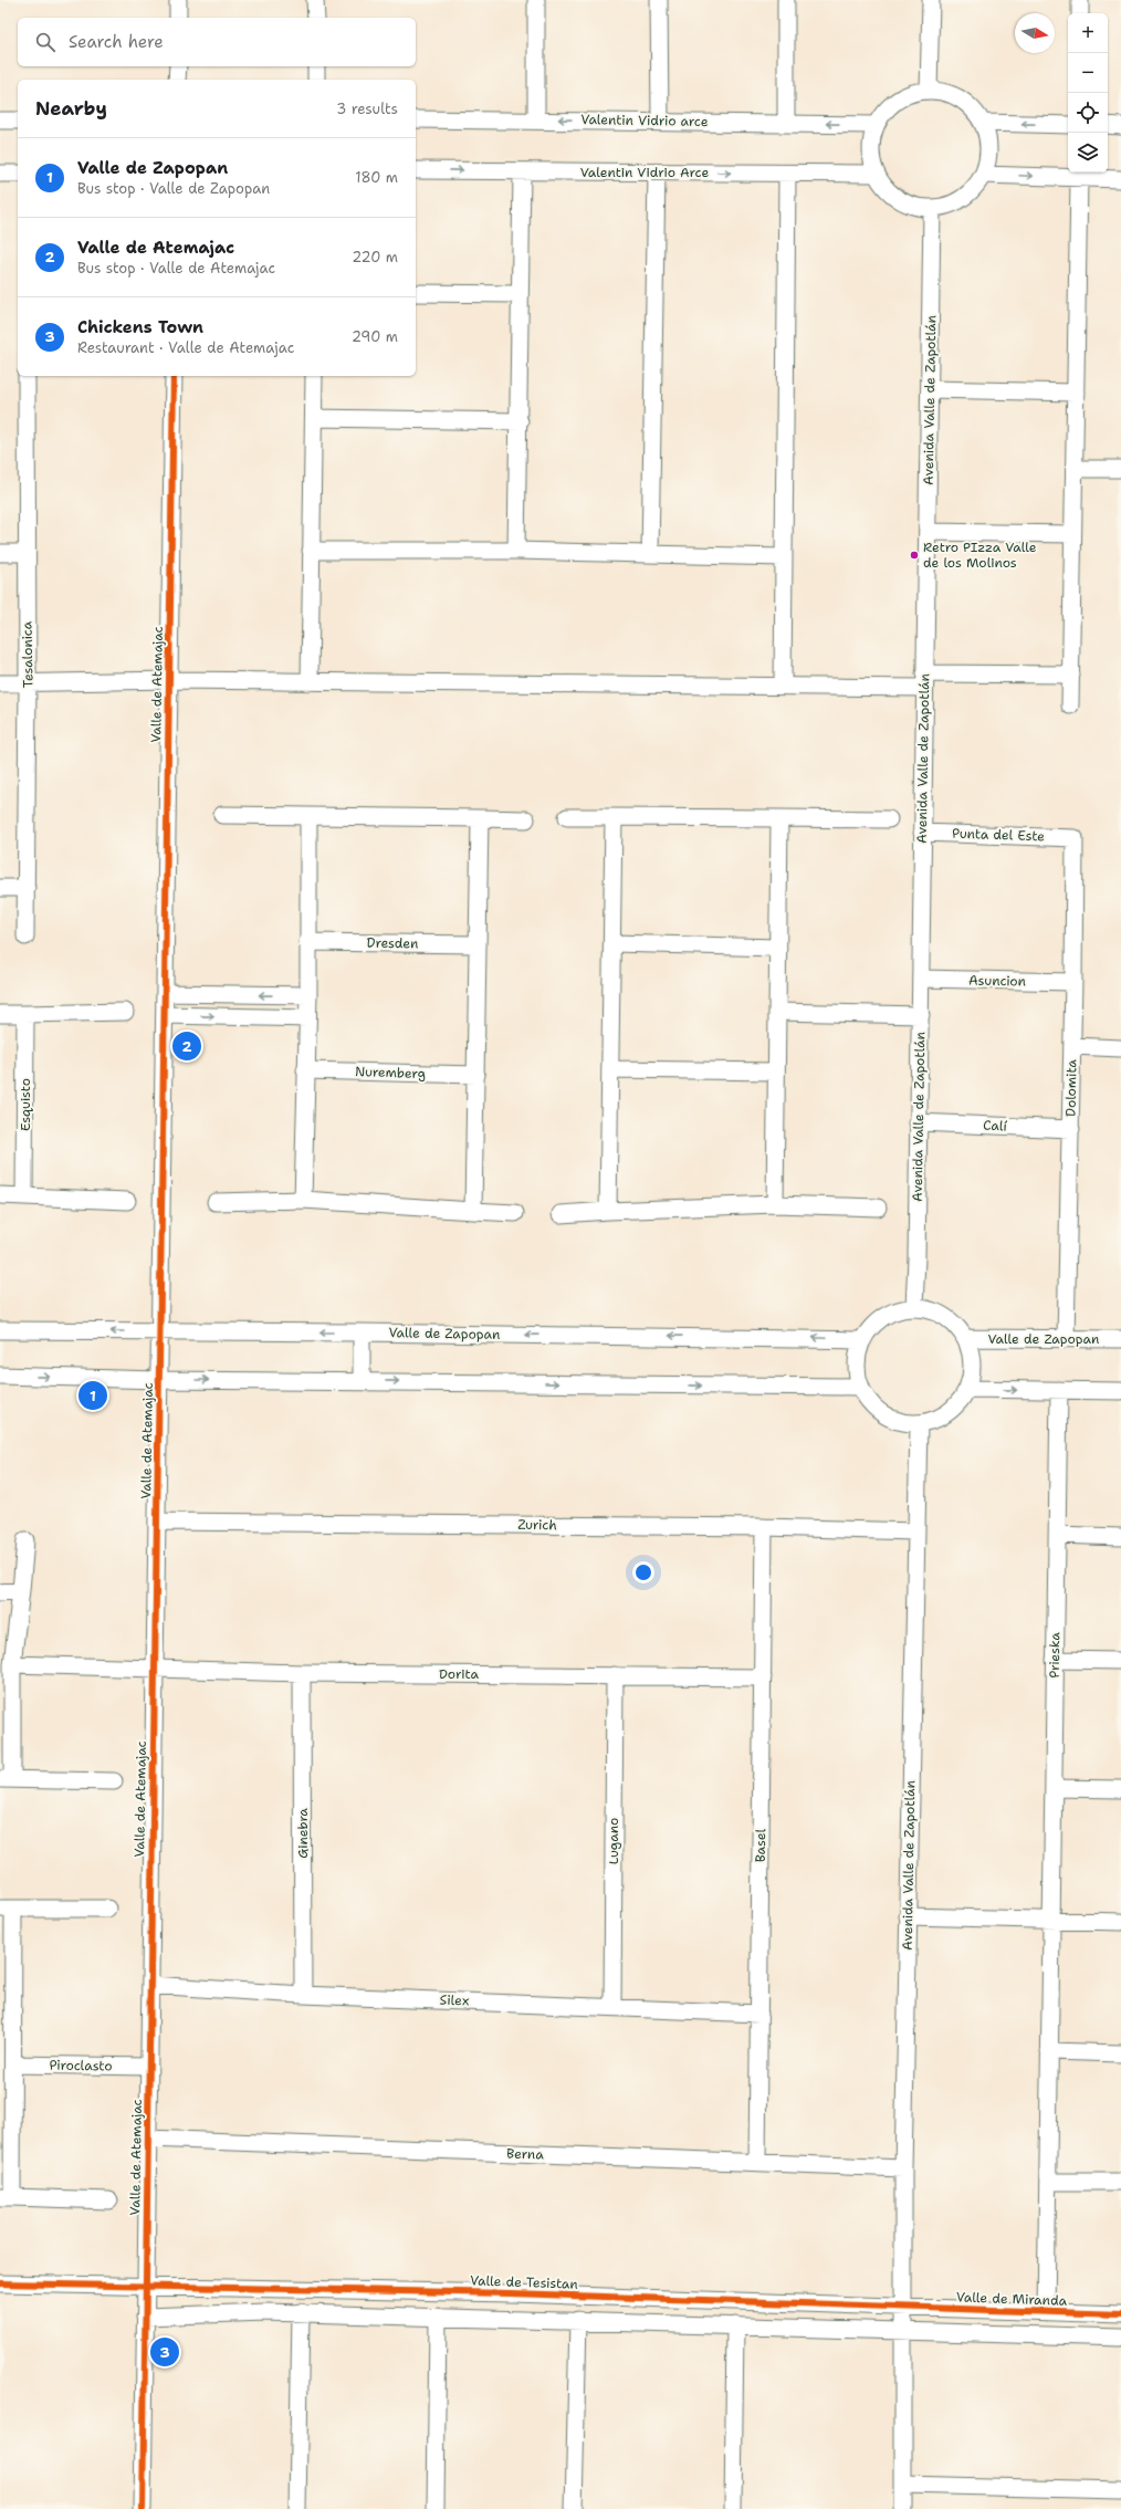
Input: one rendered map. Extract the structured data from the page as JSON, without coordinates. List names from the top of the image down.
{
  "streets": {
    "street": [
      "Valentin Vidrio arce",
      "Valentin Vidrio Arce",
      "Avenida Valle de Zapotlán",
      "Tesalonica",
      "Valle de Atemajac",
      "Punta del Este",
      "Dresden",
      "Asuncion",
      "Nuremberg",
      "Dolomita",
      "Esquisto",
      "Calí",
      "Valle de Zapopan",
      "Zurich",
      "Prieska",
      "Dorita",
      "Ginebra",
      "Lugano",
      "Basel",
      "Silex",
      "Piroclasto",
      "Berna",
      "Valle de Tesistan",
      "Valle de Miranda"
    ]
  },
  "crossings": [
    ["Valentin Vidrio arce", "Valentin Vidrio Arce"],
    ["Valentin Vidrio arce", "Avenida Valle de Zapotlán"],
    ["Valentin Vidrio Arce", "Avenida Valle de Zapotlán"],
    ["Avenida Valle de Zapotlán", "Punta del Este"],
    ["Avenida Valle de Zapotlán", "Asuncion"],
    ["Avenida Valle de Zapotlán", "Calí"],
    ["Avenida Valle de Zapotlán", "Valle de Zapopan"],
    ["Avenida Valle de Zapotlán", "Zurich"],
    ["Avenida Valle de Zapotlán", "Berna"],
    ["Avenida Valle de Zapotlán", "Valle de Tesistan"],
    ["Avenida Valle de Zapotlán", "Valle de Miranda"],
    ["Valle de Atemajac", "Valle de Zapopan"],
    ["Valle de Atemajac", "Zurich"],
    ["Valle de Atemajac", "Dorita"],
    ["Valle de Atemajac", "Silex"],
    ["Valle de Atemajac", "Piroclasto"],
    ["Valle de Atemajac", "Berna"],
    ["Valle de Atemajac", "Valle de Tesistan"],
    ["Punta del Este", "Dolomita"],
    ["Asuncion", "Dolomita"],
    ["Dolomita", "Calí"],
    ["Dolomita", "Valle de Zapopan"],
    ["Zurich", "Basel"],
    ["Prieska", "Valle de Miranda"],
    ["Dorita", "Ginebra"],
    ["Dorita", "Lugano"],
    ["Dorita", "Basel"],
    ["Ginebra", "Silex"],
    ["Lugano", "Silex"],
    ["Basel", "Silex"],
    ["Basel", "Berna"],
    ["Valle de Tesistan", "Valle de Miranda"]
  ],
  "one_way": ["Valentin Vidrio arce"],
  "places": ["Retro PIzza Valle de los Molinos"],
  "north": "right",
  "page": {
    "map_buttons": ["+", "−"],
    "search": "Search here",
    "heading": ["Nearby", "3 results"],
    "list": [
      {
        "mark": "1",
        "name": "Valle de Zapopan",
        "note": "Bus stop · Valle de Zapopan",
        "value": "180 m"
      },
      {
        "mark": "2",
        "name": "Valle de Atemajac",
        "note": "Bus stop · Valle de Atemajac",
        "value": "220 m"
      },
      {
        "mark": "3",
        "name": "Chickens Town",
        "note": "Restaurant · Valle de Atemajac",
        "value": "290 m"
      }
    ],
    "pins": ["2", "1", "3"]
  }
}
